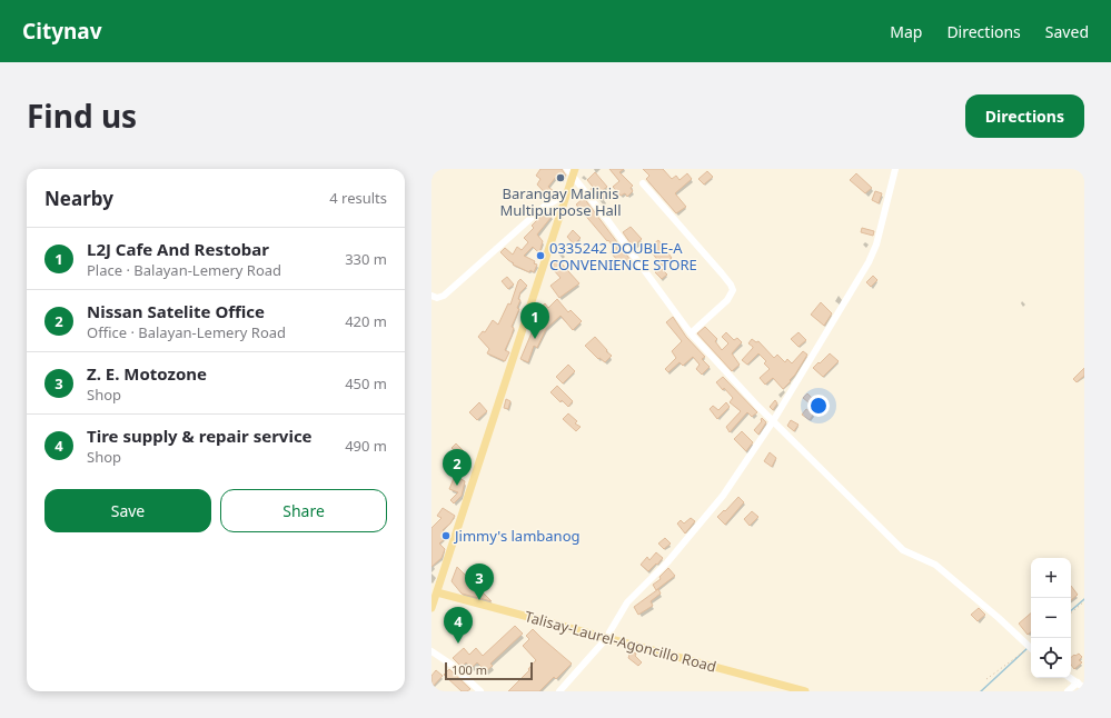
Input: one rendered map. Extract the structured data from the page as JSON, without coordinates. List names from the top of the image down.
{
  "streets": {
    "main road": ["Talisay-Laurel-Agoncillo Road"]
  },
  "places": ["Barangay Malinis Multipurpose Hall", "0335242 DOUBLE-A CONVENIENCE STORE", "Jimmy's lambanog"],
  "scale_bar": "100 m",
  "page": {
    "header": "Citynav",
    "nav": ["Map", "Directions", "Saved"],
    "title": "Find us",
    "buttons": [
      "Directions",
      ["Save", "Share"]
    ],
    "heading": ["Nearby", "4 results"],
    "list": [
      {
        "mark": "1",
        "name": "L2J Cafe And Restobar",
        "note": "Place · Balayan-Lemery Road",
        "value": "330 m"
      },
      {
        "mark": "2",
        "name": "Nissan Satelite Office",
        "note": "Office · Balayan-Lemery Road",
        "value": "420 m"
      },
      {
        "mark": "3",
        "name": "Z. E. Motozone",
        "note": "Shop",
        "value": "450 m"
      },
      {
        "mark": "4",
        "name": "Tire supply & repair service",
        "note": "Shop",
        "value": "490 m"
      }
    ],
    "pins": [
      "1",
      "2",
      "3",
      "4"
    ],
    "map_buttons": ["+", "−"],
    "scale": "100 m"
  }
}
